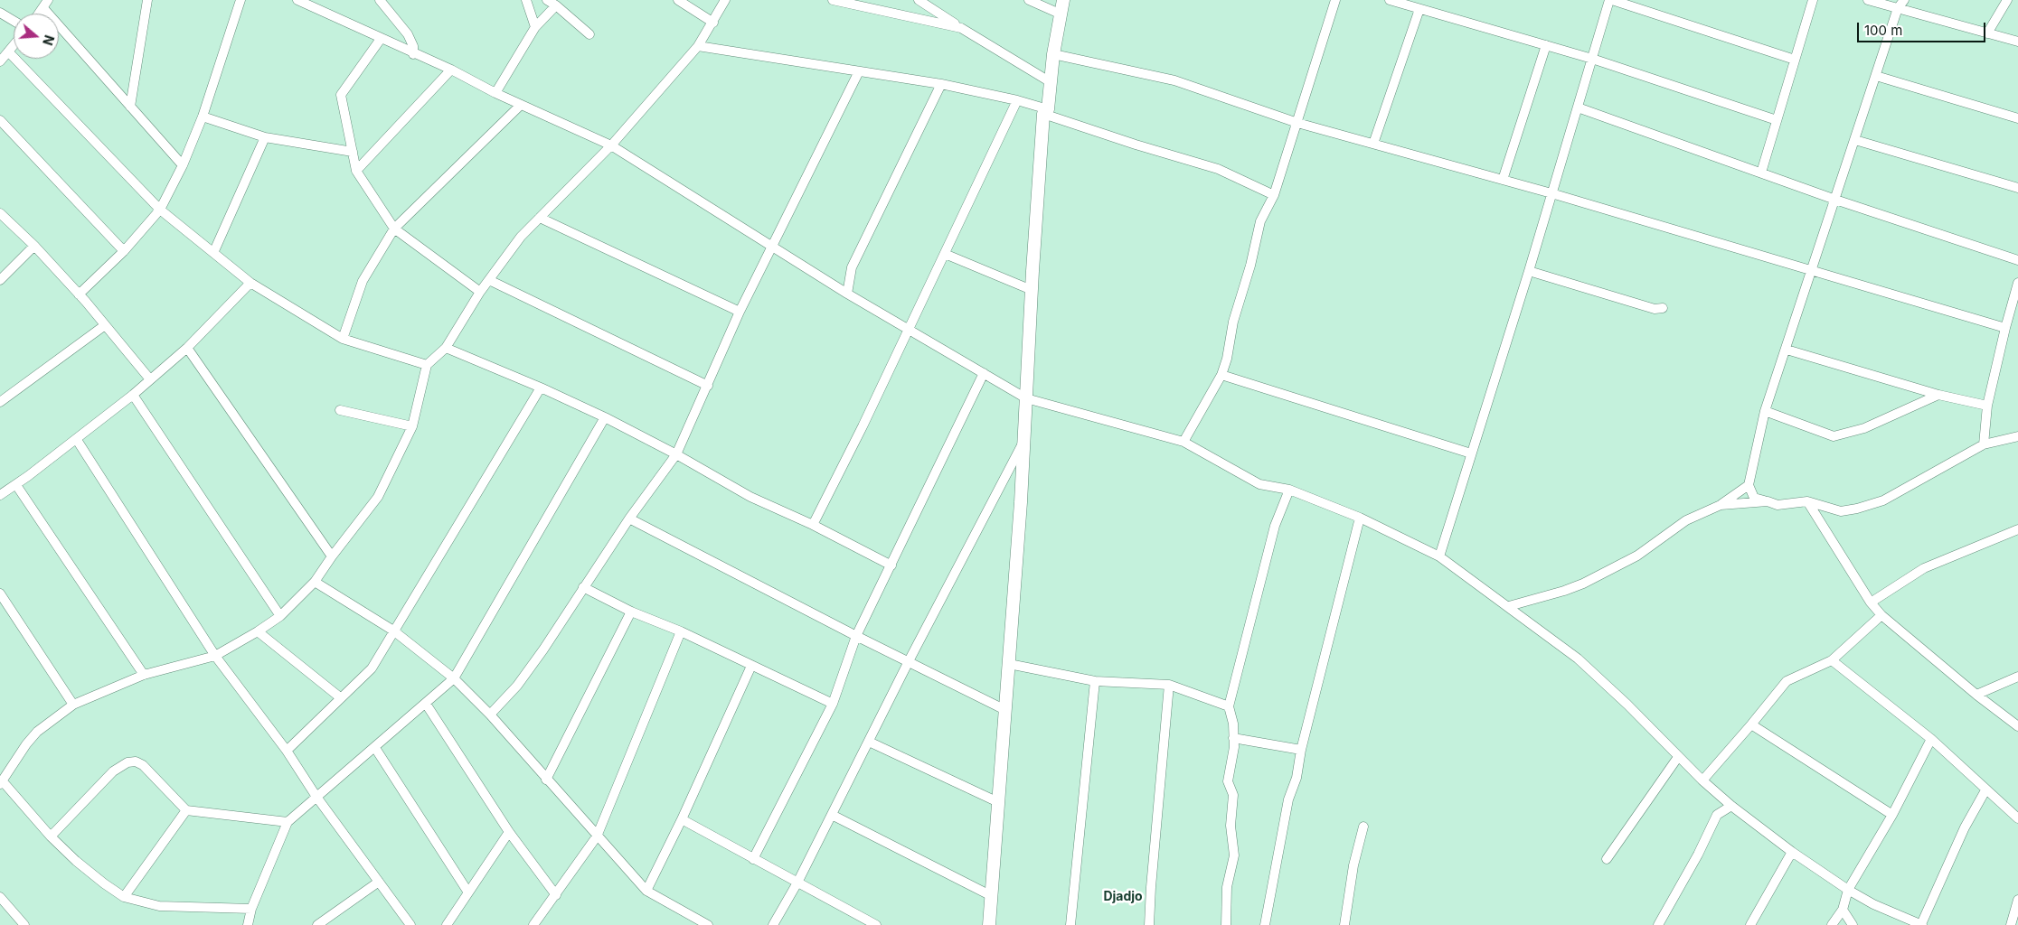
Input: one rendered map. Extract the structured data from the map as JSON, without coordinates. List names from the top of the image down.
{
  "districts": ["Djadjo"],
  "scale_bar": "100 m",
  "north": "right"
}
